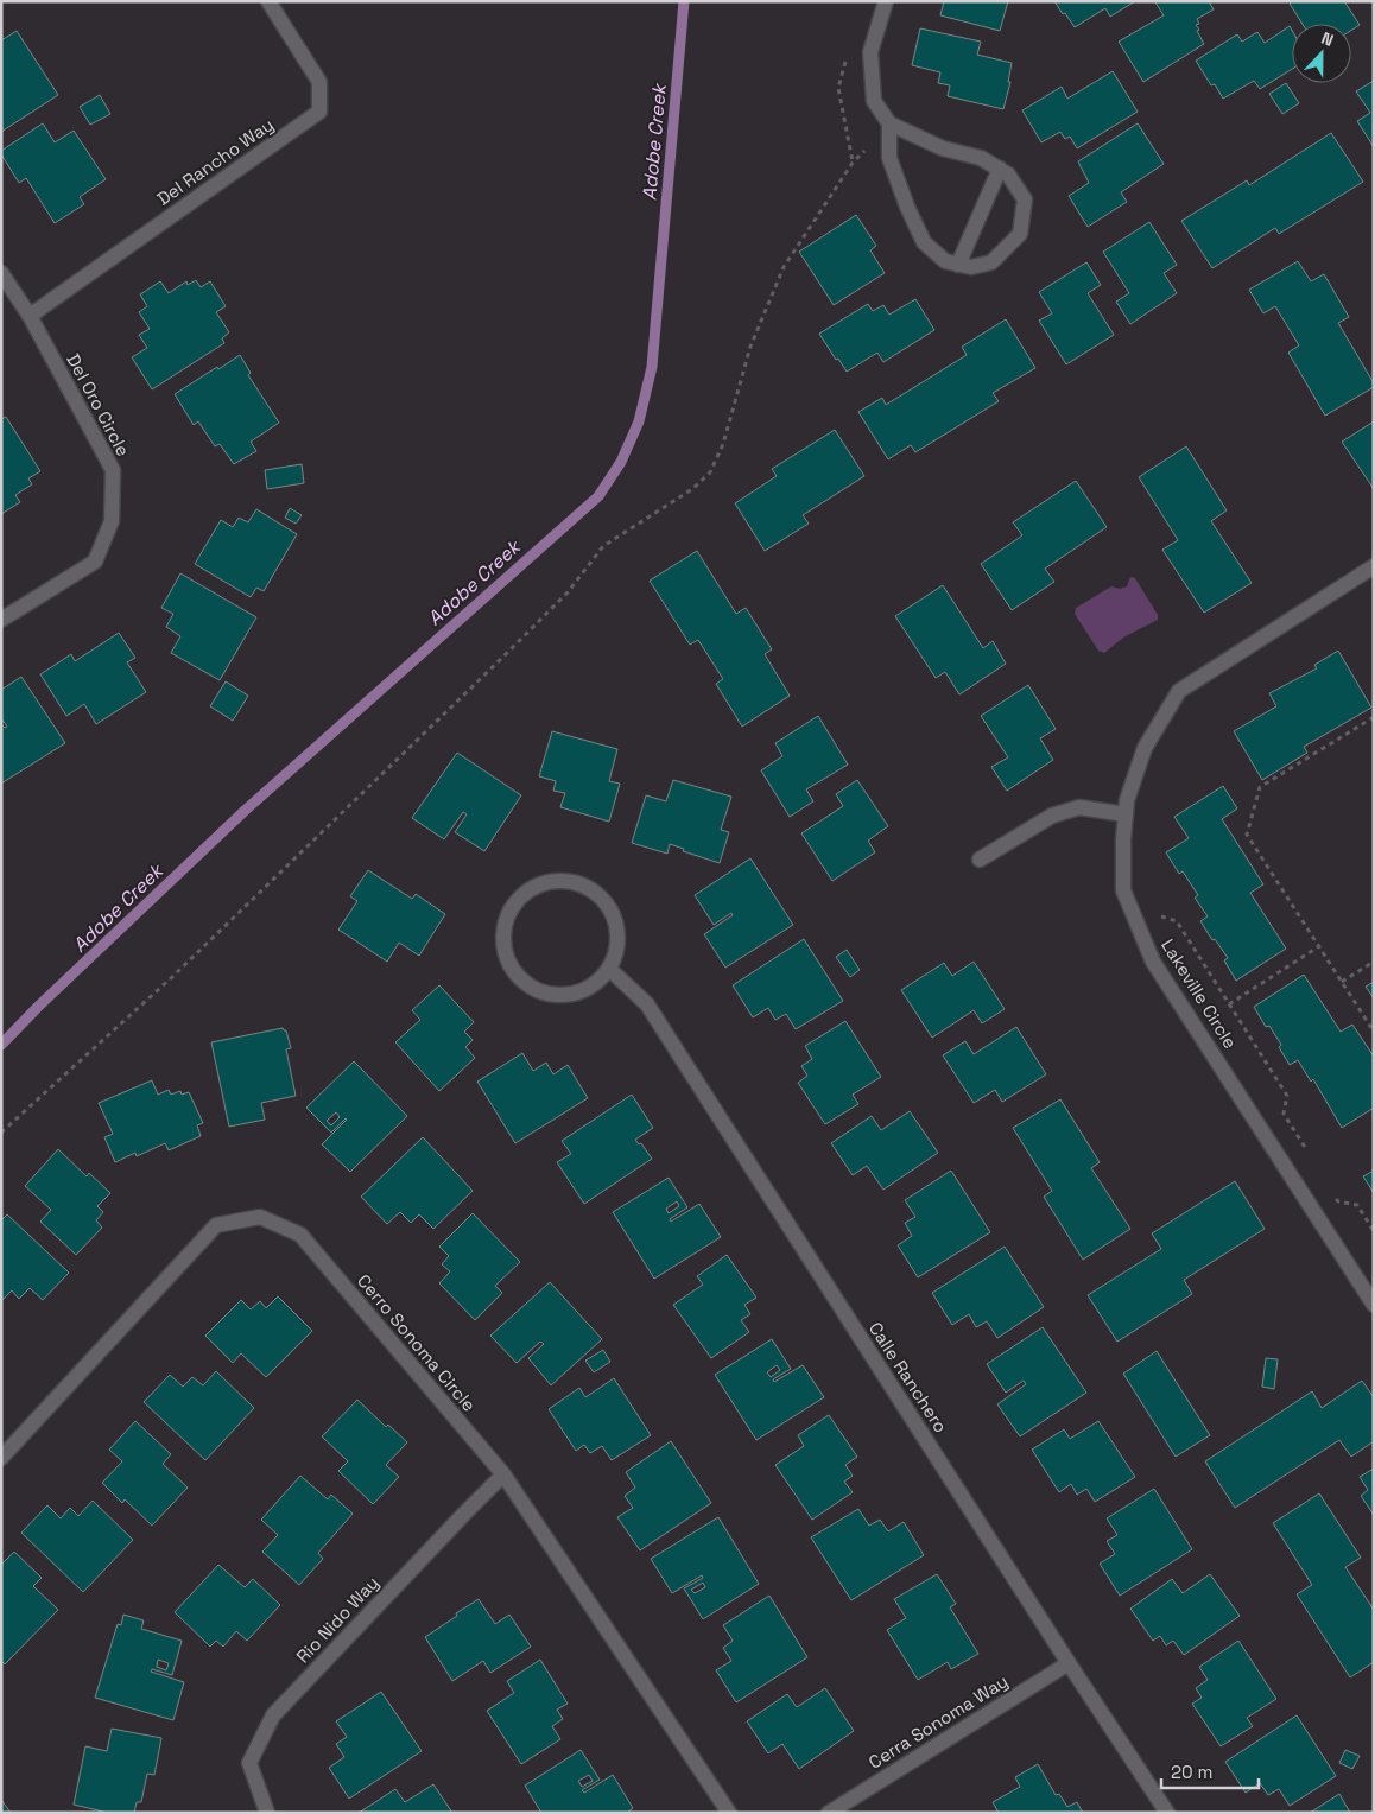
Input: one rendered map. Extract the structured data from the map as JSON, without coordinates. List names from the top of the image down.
{
  "streets": {
    "street": [
      "Del Rancho Way",
      "Del Oro Circle",
      "Lakeville Circle",
      "Cerro Sonoma Circle",
      "Calle Ranchero",
      "Rio Nido Way",
      "Cerra Sonoma Way"
    ]
  },
  "crossings": [
    ["Del Rancho Way", "Del Oro Circle"],
    ["Cerro Sonoma Circle", "Rio Nido Way"],
    ["Calle Ranchero", "Cerra Sonoma Way"]
  ],
  "water": ["Adobe Creek"],
  "scale_bar": "20 m",
  "north": "top"
}
